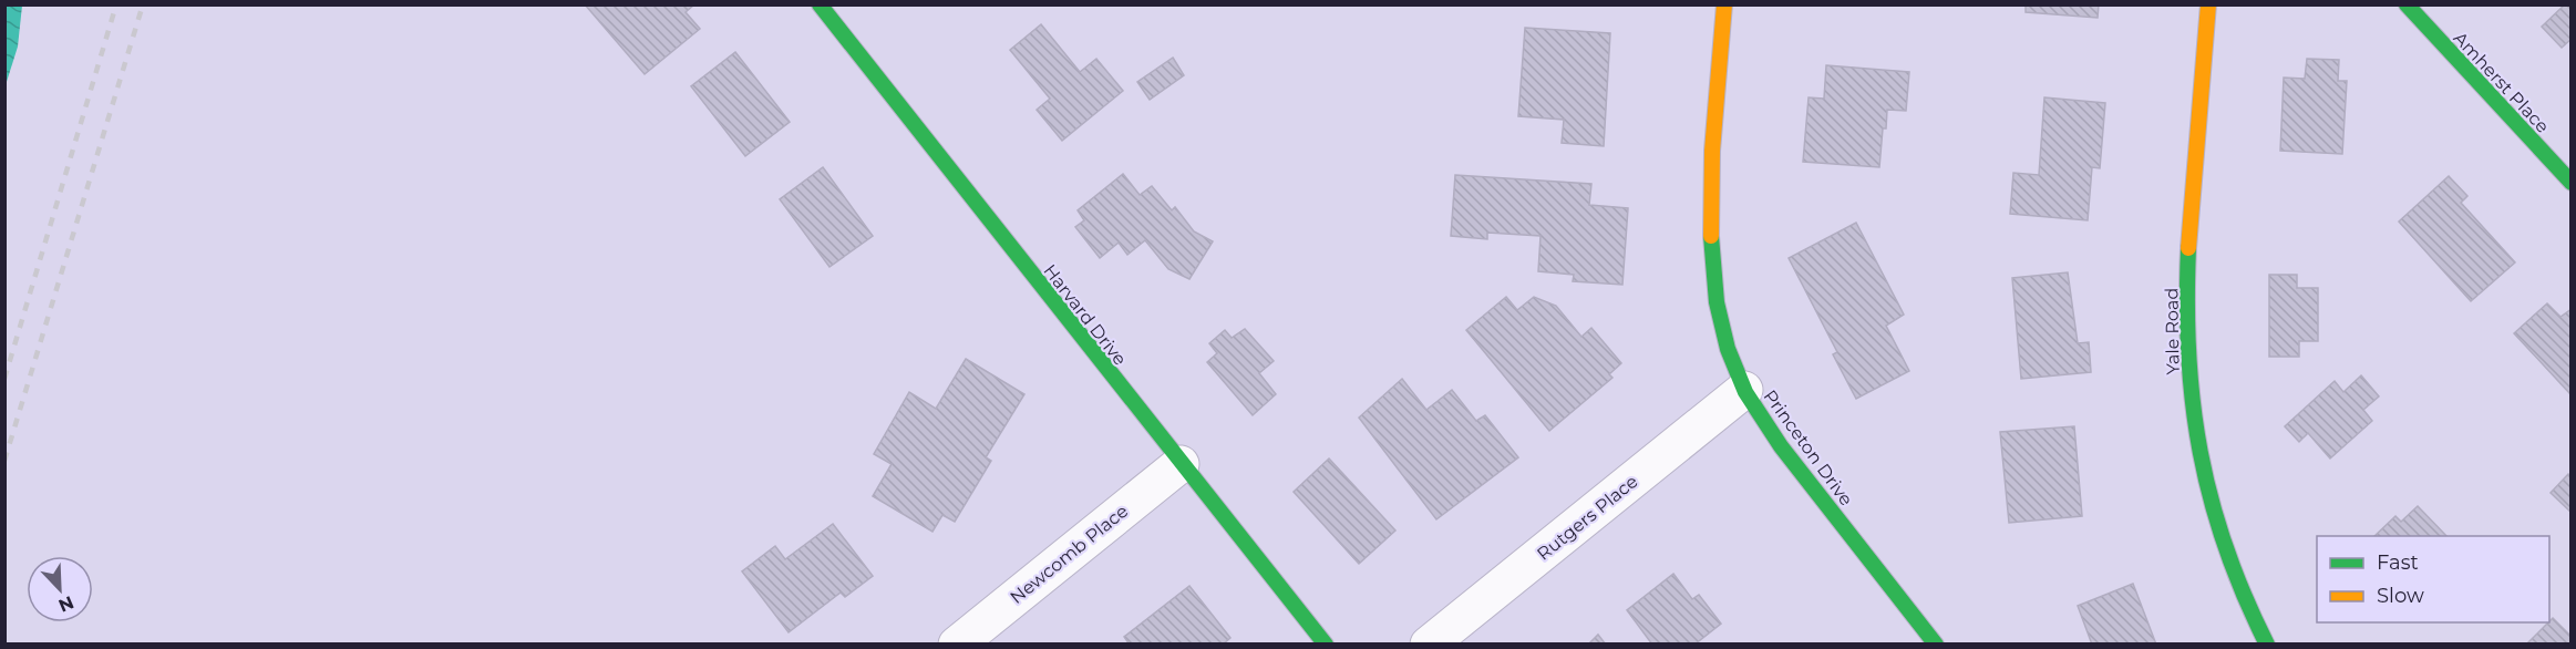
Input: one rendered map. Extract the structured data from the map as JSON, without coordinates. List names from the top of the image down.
{
  "streets": {
    "street": [
      "Amherst Place",
      "Harvard Drive",
      "Yale Road",
      "Princeton Drive",
      "Rutgers Place",
      "Newcomb Place"
    ]
  },
  "crossings": [
    ["Harvard Drive", "Newcomb Place"],
    ["Princeton Drive", "Rutgers Place"]
  ],
  "legend": ["Fast", "Slow"],
  "north": "bottom right"
}
